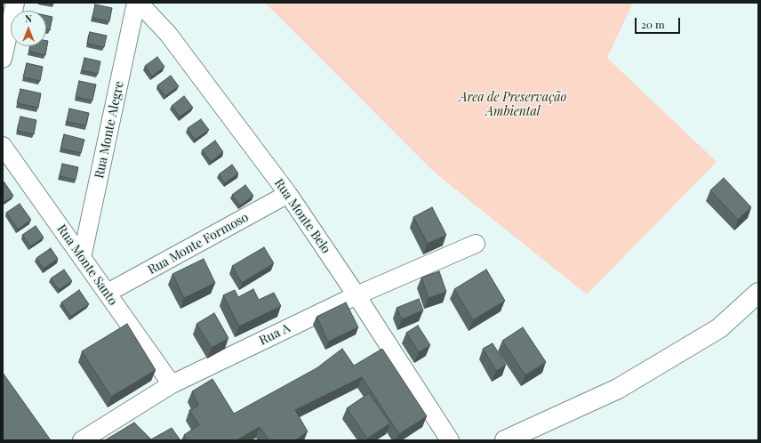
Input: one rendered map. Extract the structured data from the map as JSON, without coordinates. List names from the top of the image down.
{
  "streets": {
    "street": [
      "Rua Monte Alegre",
      "Rua Monte Belo",
      "Rua Monte Formoso",
      "Rua Monte Santo",
      "Rua A"
    ]
  },
  "crossings": [
    ["Rua Monte Alegre", "Rua Monte Santo"],
    ["Rua Monte Belo", "Rua Monte Formoso"],
    ["Rua Monte Belo", "Rua A"],
    ["Rua Monte Formoso", "Rua Monte Santo"],
    ["Rua Monte Santo", "Rua A"]
  ],
  "parks": ["Area de Preservação Ambiental"],
  "scale_bar": "20 m",
  "north": "top"
}
